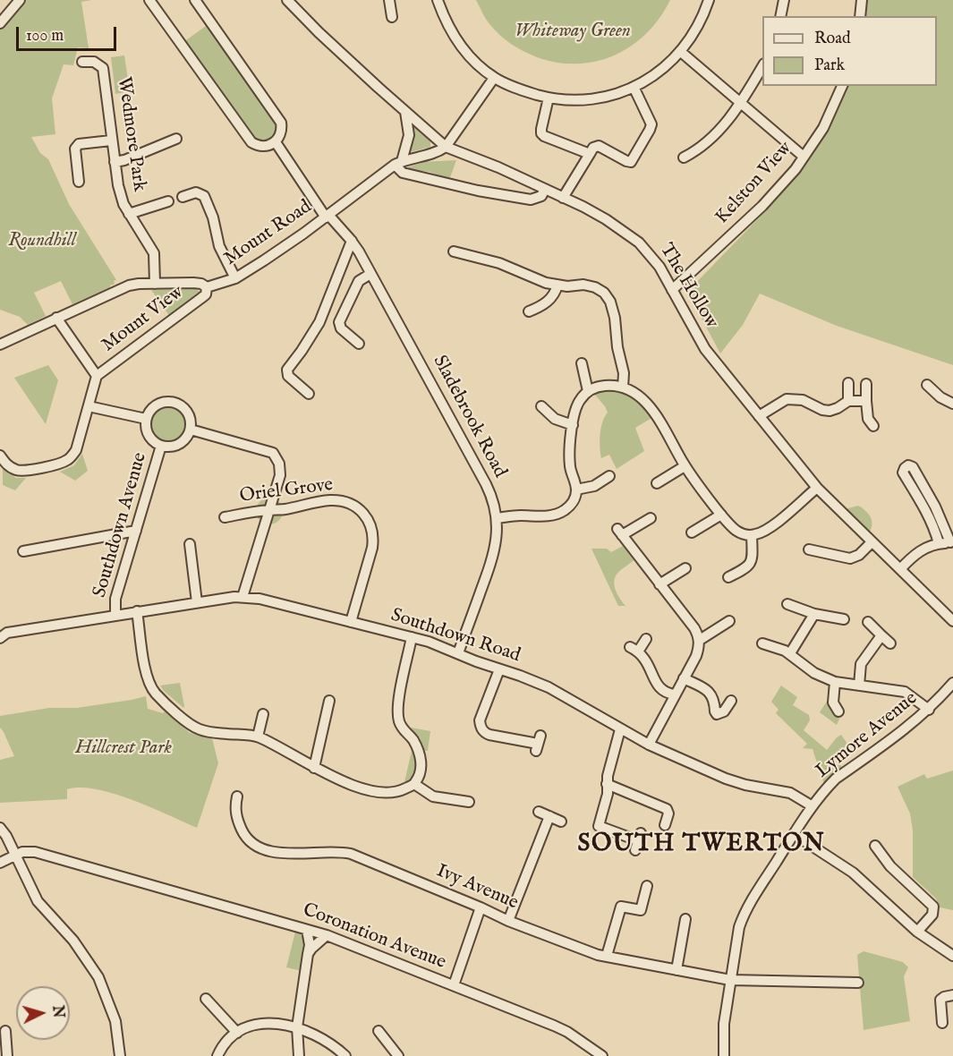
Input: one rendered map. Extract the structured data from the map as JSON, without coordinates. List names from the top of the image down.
{
  "streets": {
    "street": [
      "Wedmore Park",
      "Kelston View",
      "Mount Road",
      "The Hollow",
      "Mount View",
      "Sladebrook Road",
      "Oriel Grove",
      "Southdown Avenue",
      "Southdown Road",
      "Lymore Avenue",
      "Ivy Avenue",
      "Coronation Avenue"
    ]
  },
  "crossings": [
    ["Wedmore Park", "Mount Road"],
    ["Kelston View", "The Hollow"],
    ["Mount Road", "The Hollow"],
    ["Mount Road", "Mount View"],
    ["Mount Road", "Sladebrook Road"],
    ["Sladebrook Road", "Southdown Road"],
    ["Oriel Grove", "Southdown Road"],
    ["Southdown Avenue", "Southdown Road"],
    ["Southdown Road", "Lymore Avenue"],
    ["Lymore Avenue", "Ivy Avenue"]
  ],
  "districts": ["SOUTH TWERTON"],
  "parks": ["Whiteway Green", "Roundhill", "Hillcrest Park"],
  "legend": ["Road", "Park"],
  "scale_bar": "100 m",
  "north": "right"
}
